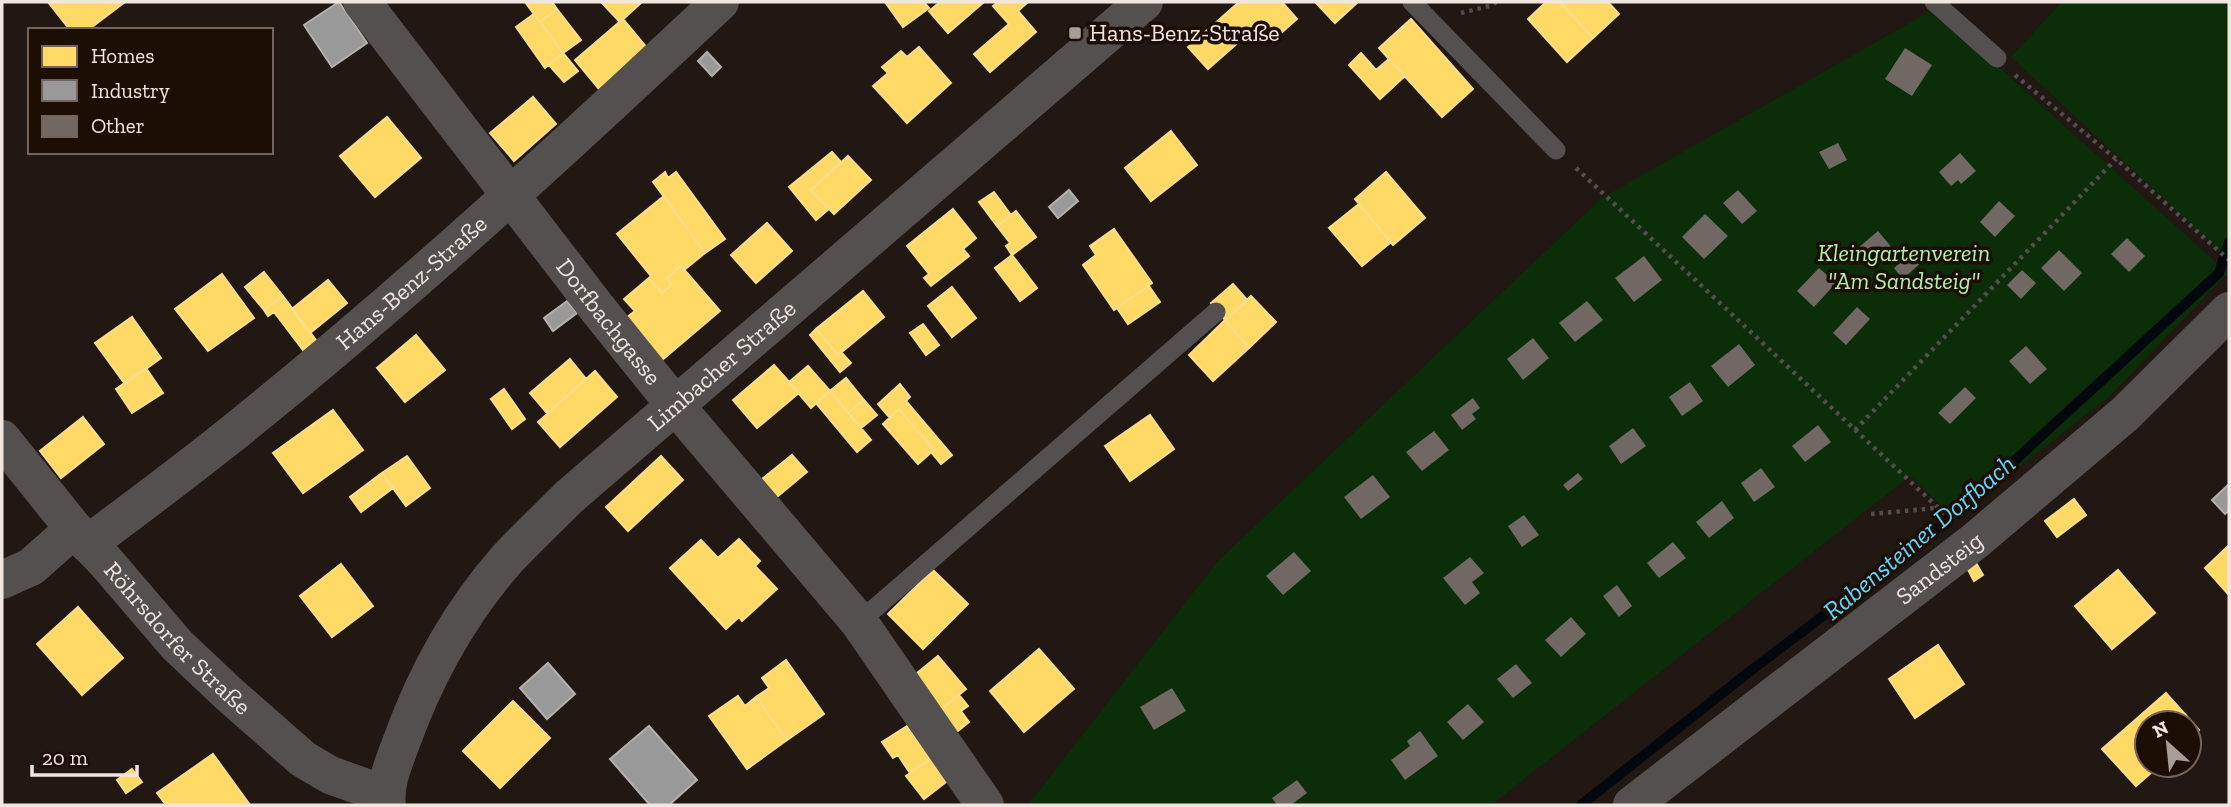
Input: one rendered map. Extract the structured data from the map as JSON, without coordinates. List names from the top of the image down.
{
  "streets": {
    "street": [
      "Hans-Benz-Straße",
      "Dorfbachgasse",
      "Limbacher Straße",
      "Sandsteig",
      "Röhrsdorfer Straße"
    ]
  },
  "crossings": [
    ["Hans-Benz-Straße", "Dorfbachgasse"],
    ["Hans-Benz-Straße", "Röhrsdorfer Straße"],
    ["Dorfbachgasse", "Limbacher Straße"],
    ["Limbacher Straße", "Röhrsdorfer Straße"]
  ],
  "water": ["Rabensteiner Dorfbach"],
  "parks": ["Kleingartenverein \"Am Sandsteig\""],
  "places": {
    "transit": ["Hans-Benz-Straße"]
  },
  "legend": ["Homes", "Industry", "Other"],
  "scale_bar": "20 m",
  "north": "top left"
}
